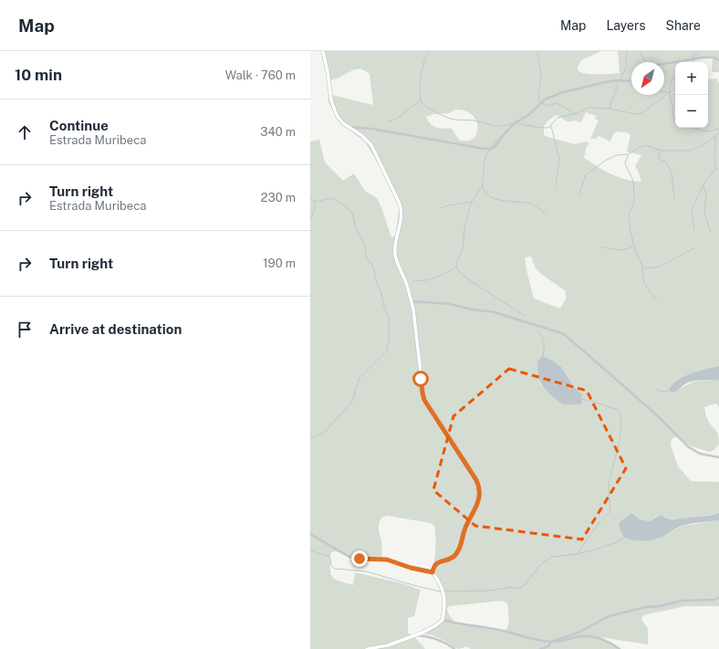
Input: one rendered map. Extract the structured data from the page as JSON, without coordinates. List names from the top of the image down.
{
  "north": "bottom left",
  "page": {
    "header": "Map",
    "nav": ["Map", "Layers", "Share"],
    "heading": ["10 min", "Walk · 760 m"],
    "map_buttons": ["+", "−"],
    "list": [
      ["Continue", "Estrada Muribeca", "340 m"],
      ["Turn right", "Estrada Muribeca", "230 m"],
      ["Turn right", "190 m"],
      "Arrive at destination"
    ]
  }
}
